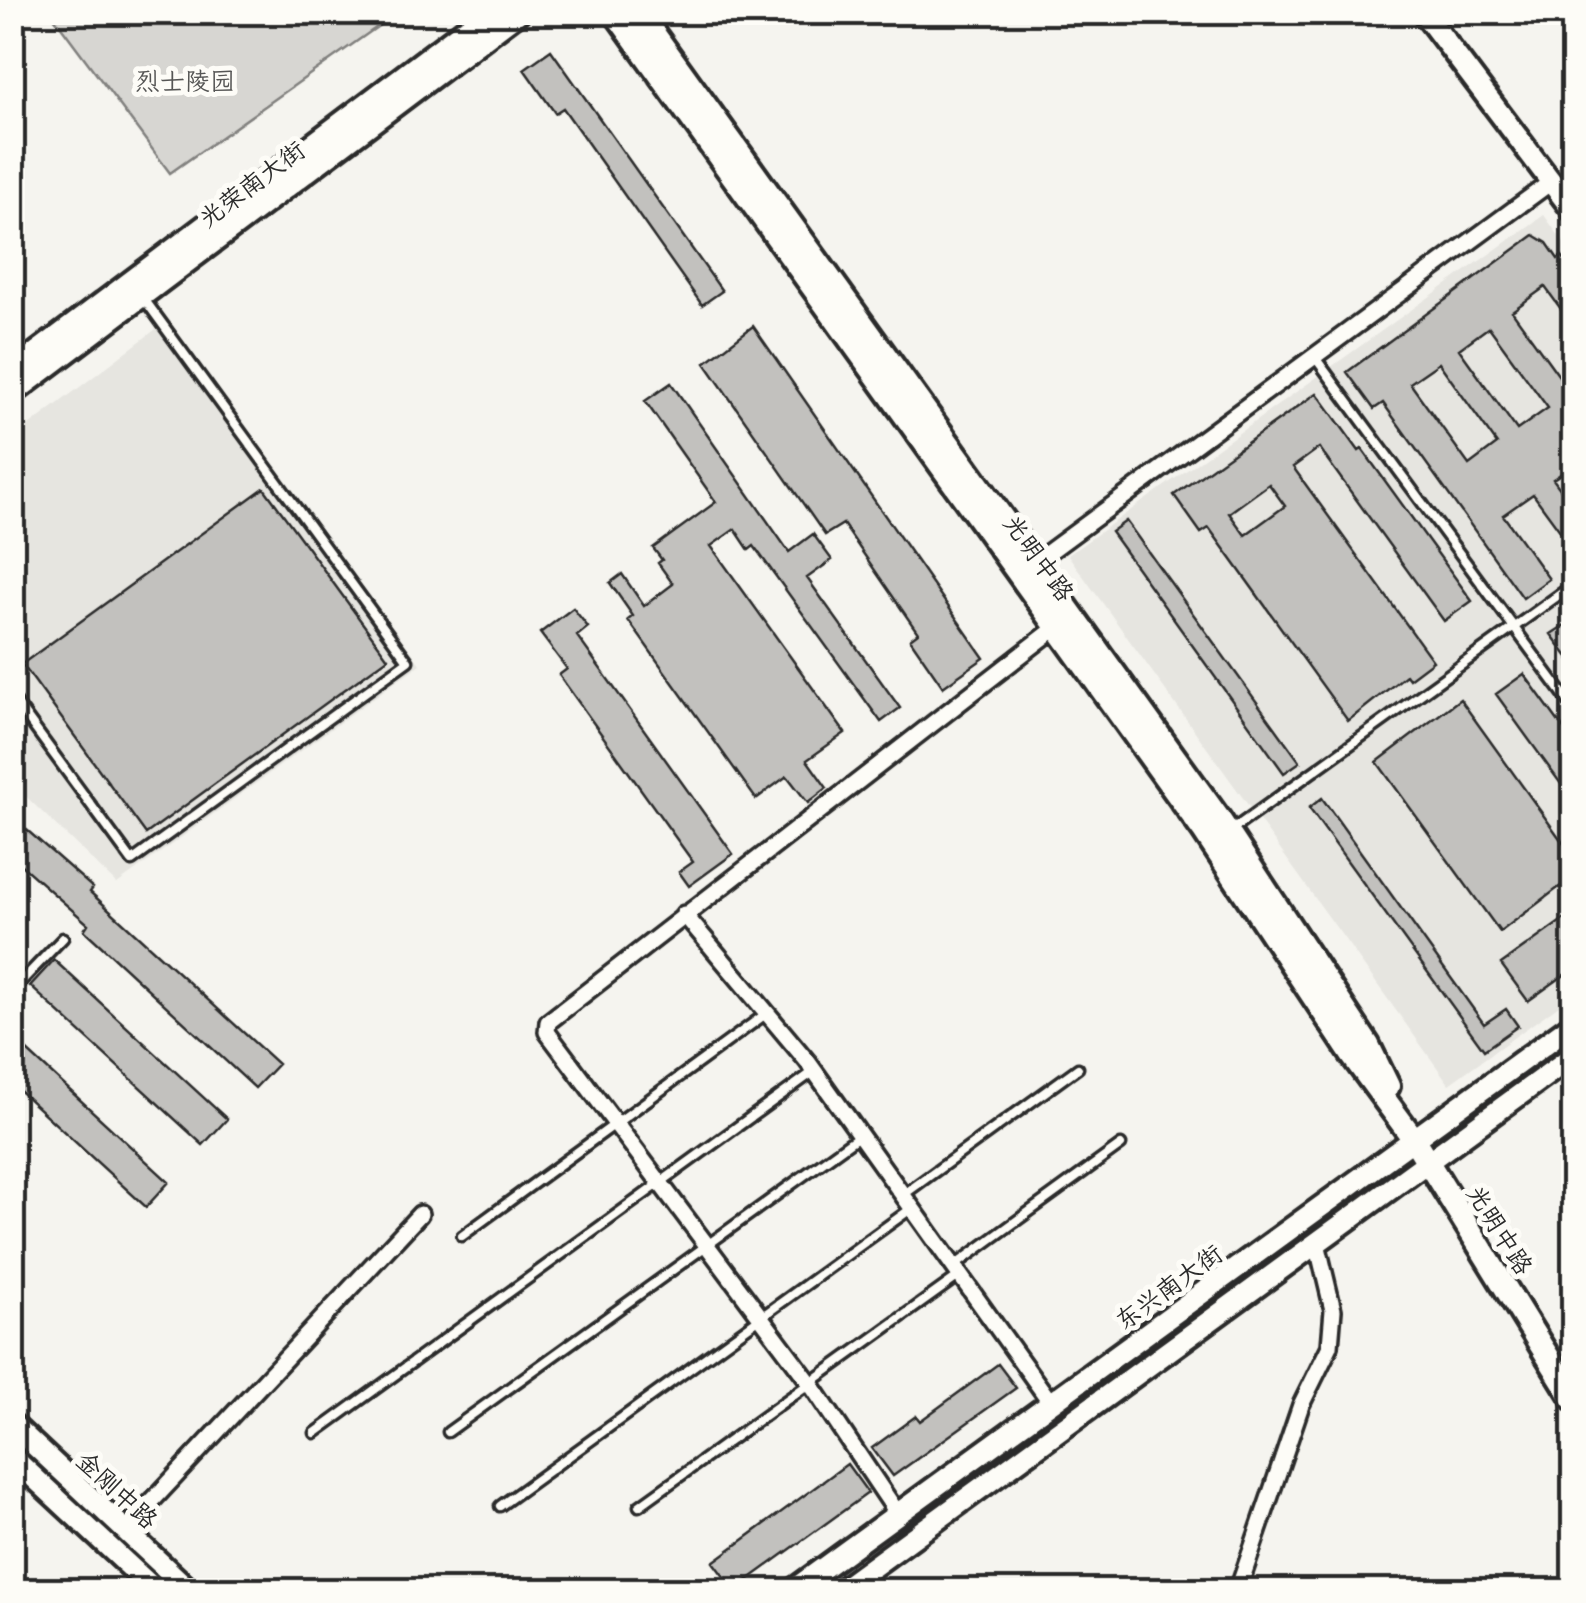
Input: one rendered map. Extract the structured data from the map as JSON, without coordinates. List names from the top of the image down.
{
  "streets": {
    "main road": ["光明中路"],
    "street": ["光荣南大街", "东兴南大街", "金刚中路"]
  },
  "crossings": [
    ["光明中路", "东兴南大街"]
  ],
  "parks": ["烈士陵园"]
}
